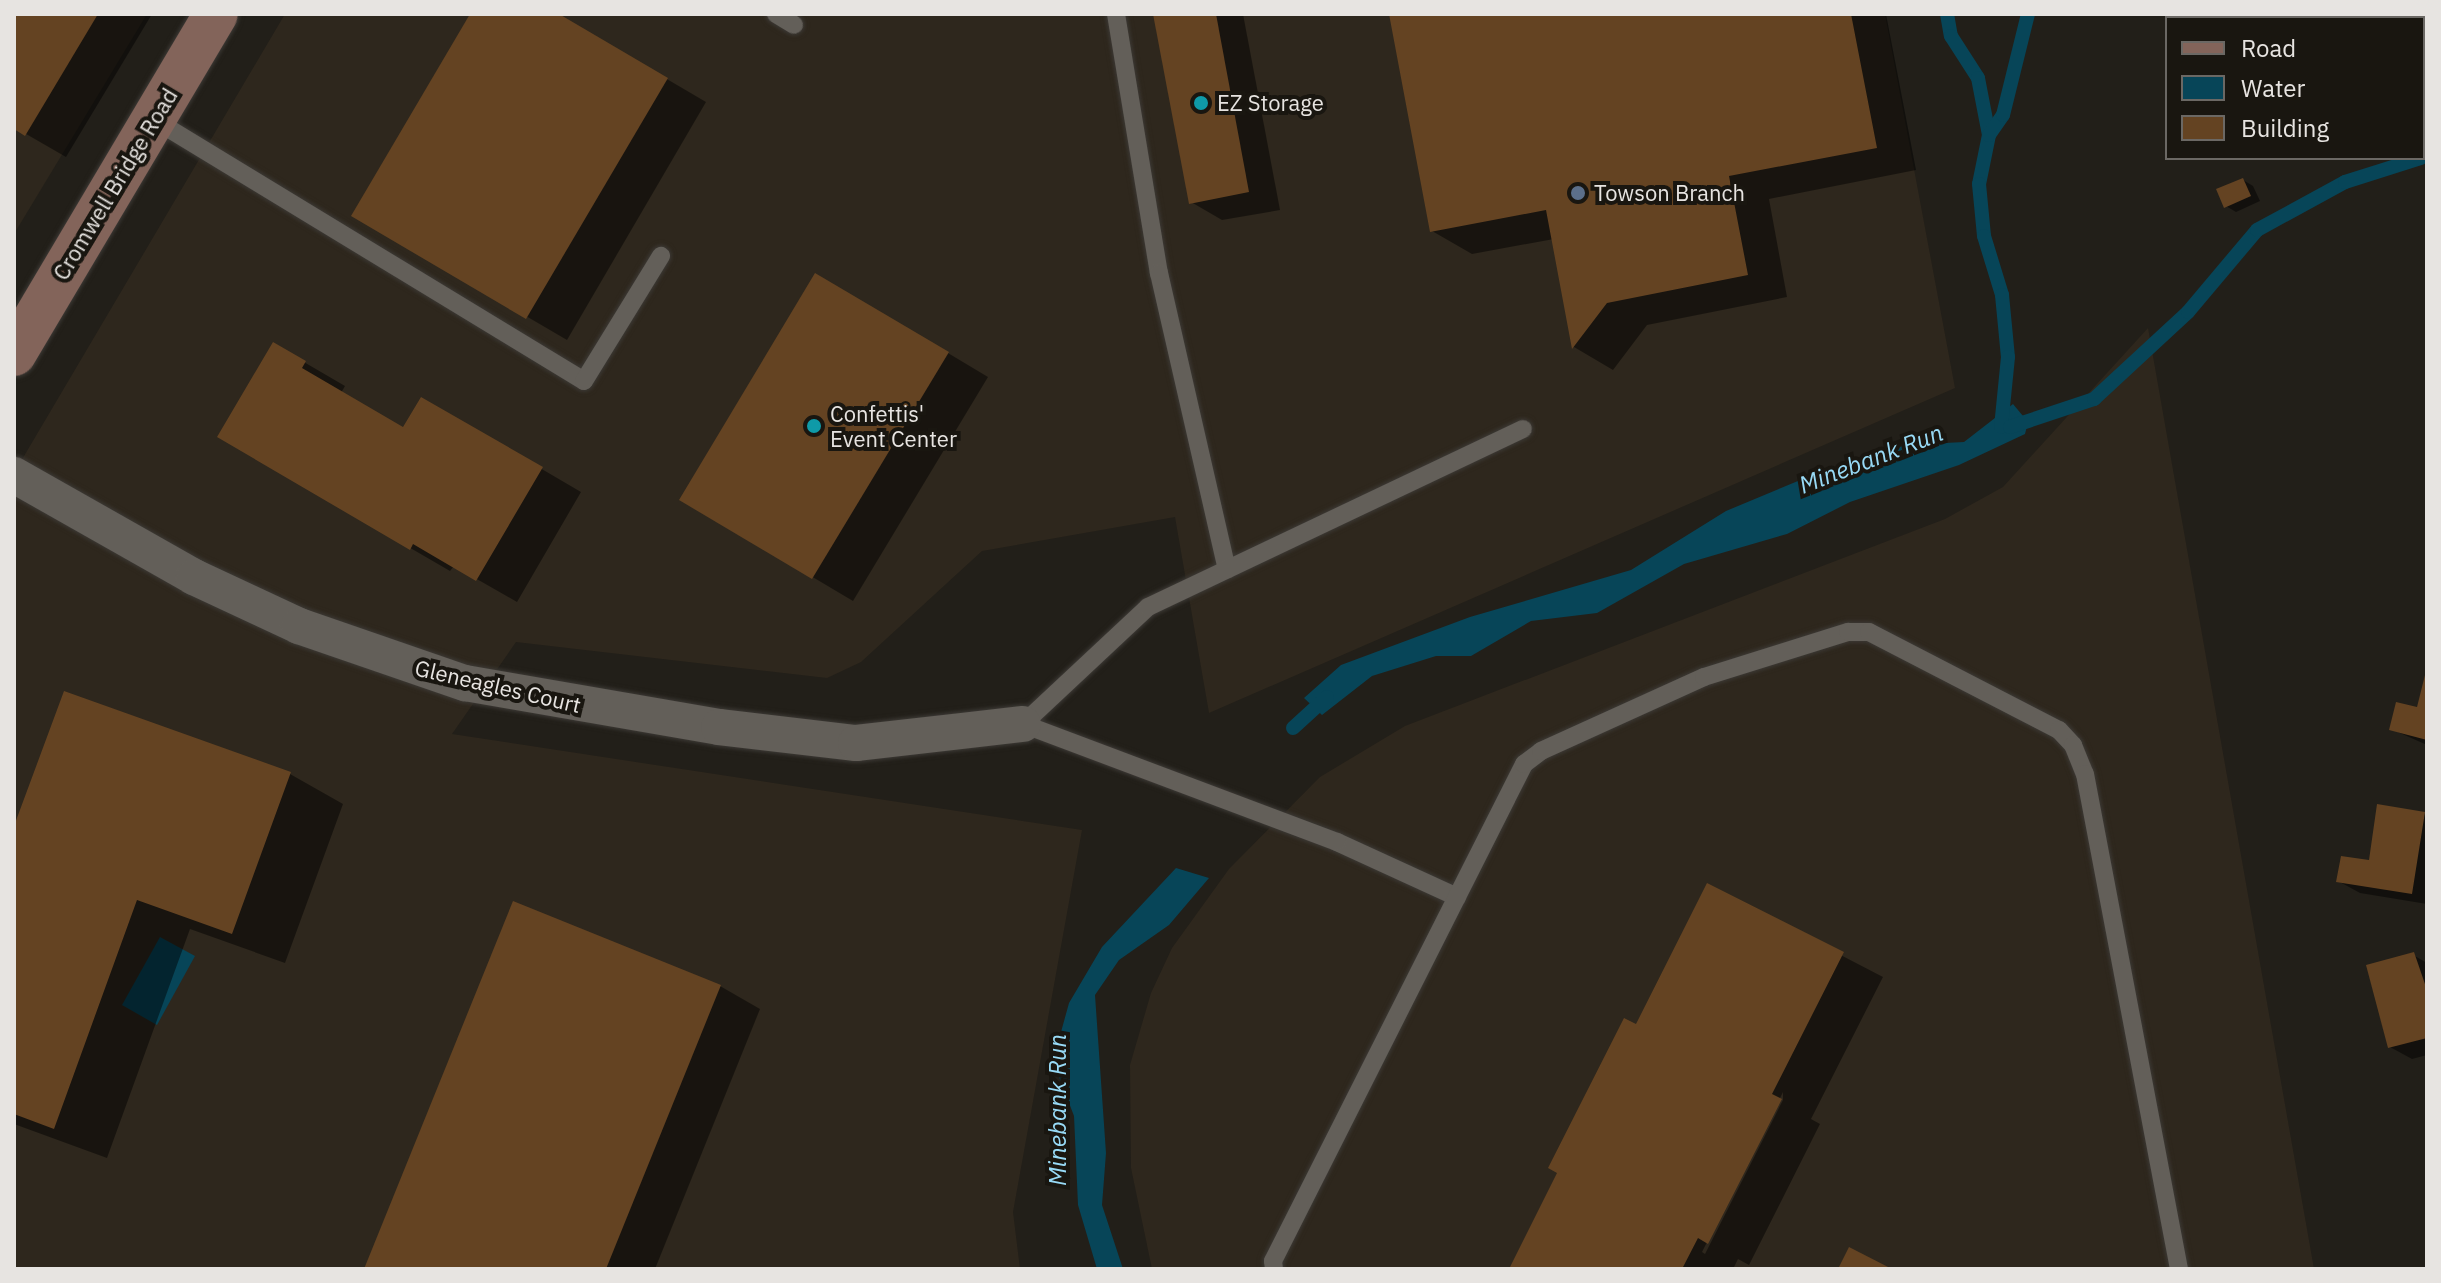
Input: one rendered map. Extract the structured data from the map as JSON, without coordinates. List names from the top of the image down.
{
  "streets": {
    "street": ["Cromwell Bridge Road", "Gleneagles Court"]
  },
  "water": ["Minebank Run"],
  "places": ["EZ Storage", "Towson Branch", "Confettis' Event Center"],
  "legend": ["Road", "Water", "Building"]
}
